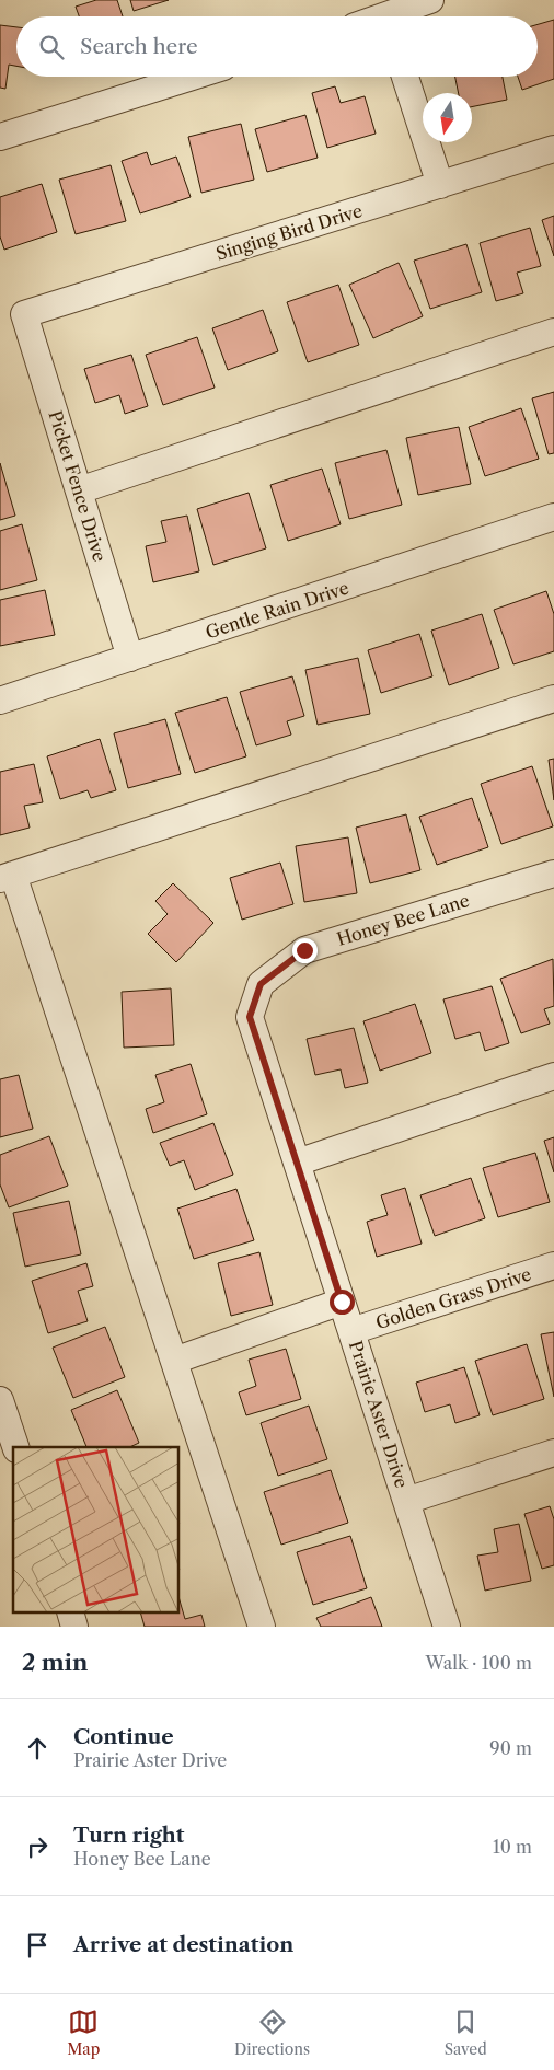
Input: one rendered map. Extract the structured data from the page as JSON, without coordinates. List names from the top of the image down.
{
  "streets": {
    "street": [
      "Singing Bird Drive",
      "Picket Fence Drive",
      "Gentle Rain Drive",
      "Honey Bee Lane",
      "Golden Grass Drive",
      "Prairie Aster Drive"
    ]
  },
  "crossings": [
    ["Singing Bird Drive", "Picket Fence Drive"],
    ["Picket Fence Drive", "Gentle Rain Drive"],
    ["Honey Bee Lane", "Prairie Aster Drive"],
    ["Golden Grass Drive", "Prairie Aster Drive"]
  ],
  "north": "bottom",
  "page": {
    "search": "Search here",
    "heading": ["2 min", "Walk · 100 m"],
    "list": [
      ["Continue", "Prairie Aster Drive", "90 m"],
      ["Turn right", "Honey Bee Lane", "10 m"],
      "Arrive at destination"
    ],
    "nav": ["Map", "Directions", "Saved"]
  }
}
